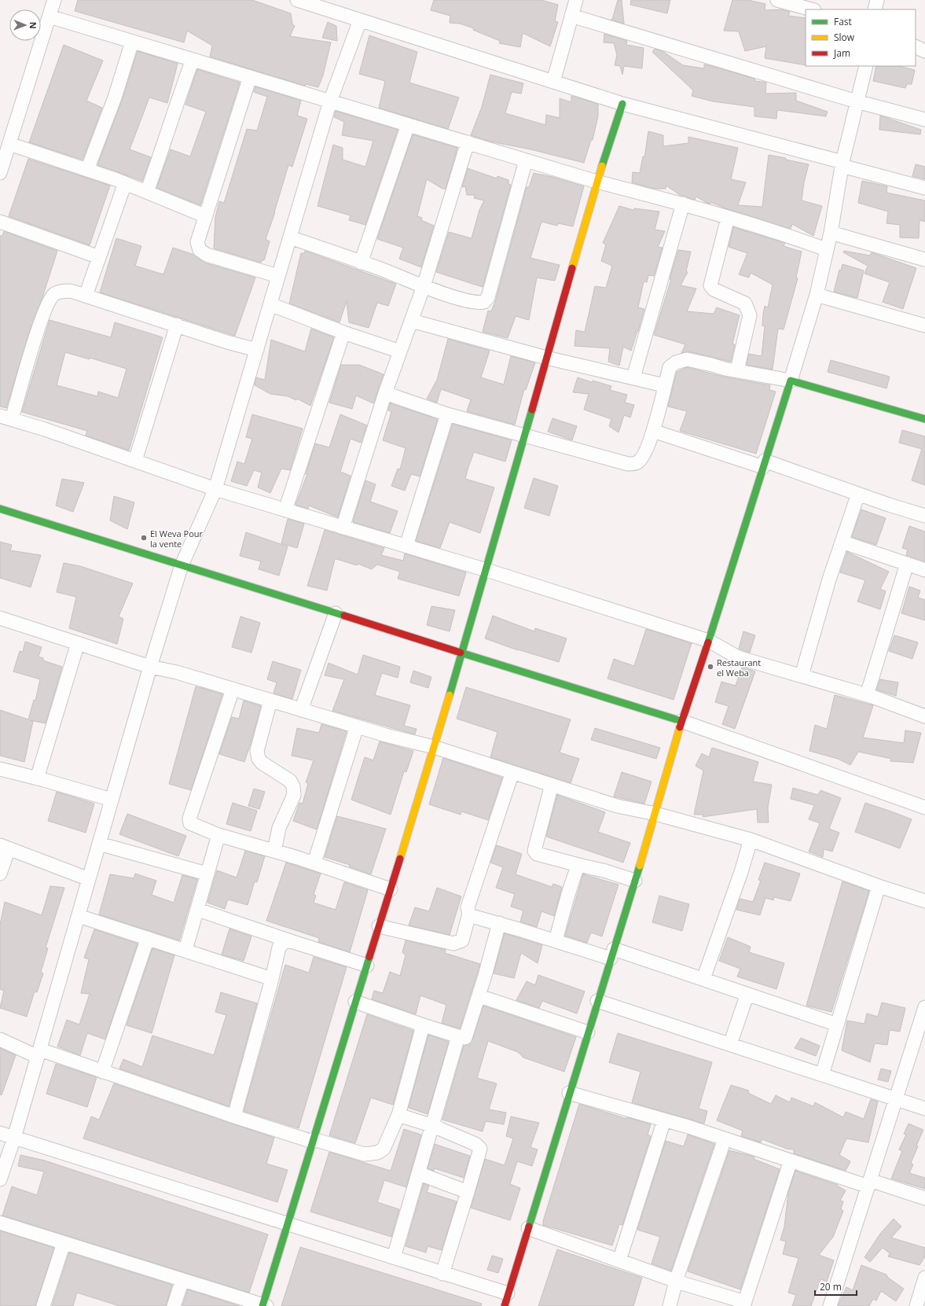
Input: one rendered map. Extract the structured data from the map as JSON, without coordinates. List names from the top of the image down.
{
  "places": ["El Weva Pour la vente", "Restaurant el Weba"],
  "legend": ["Fast", "Slow", "Jam"],
  "scale_bar": "20 m",
  "north": "right"
}
